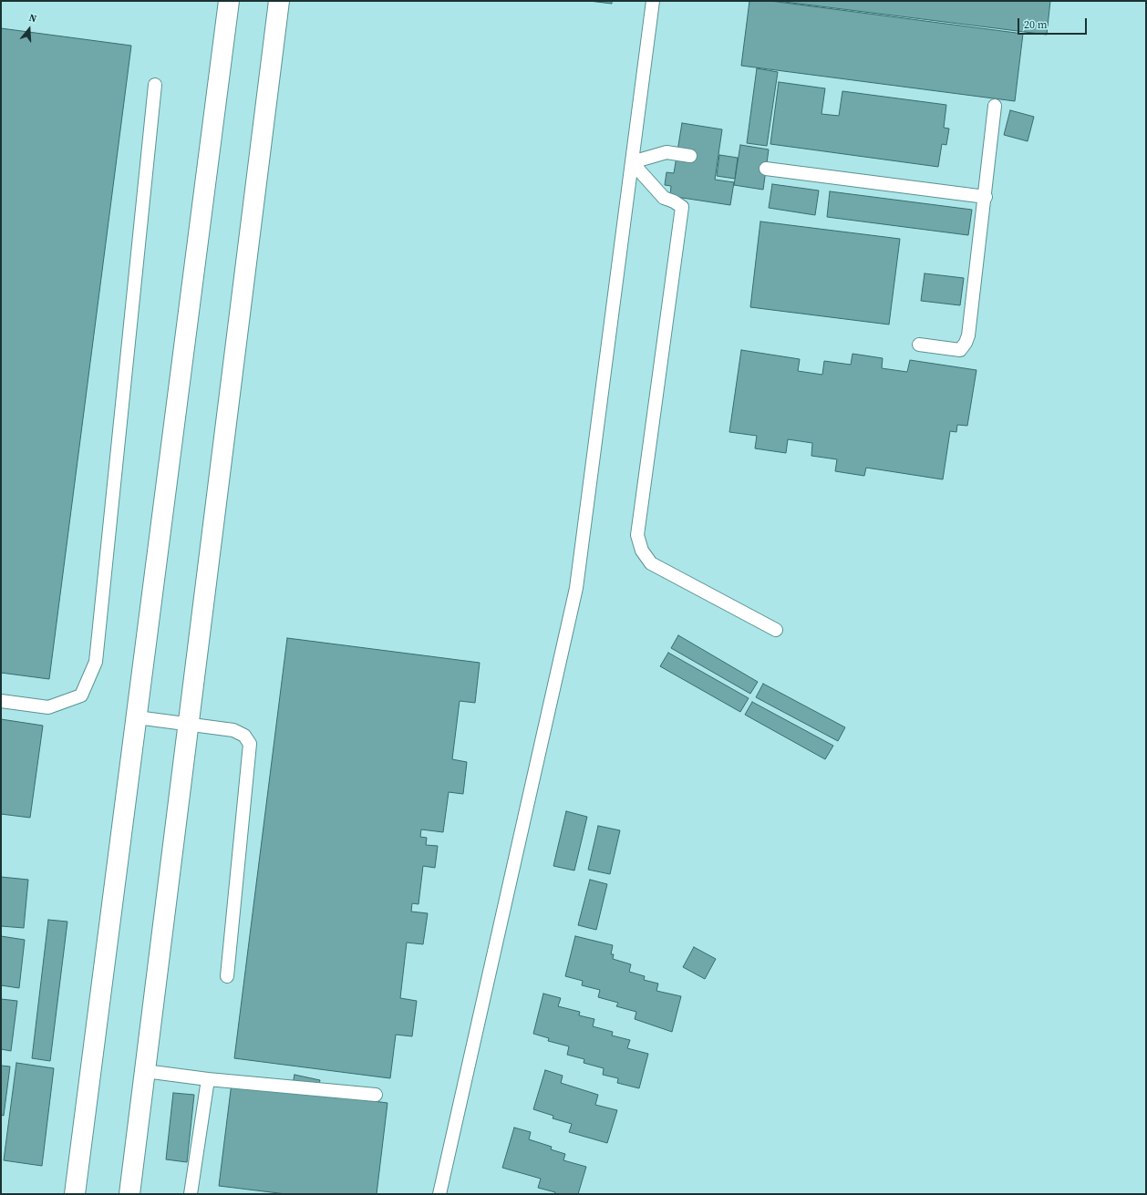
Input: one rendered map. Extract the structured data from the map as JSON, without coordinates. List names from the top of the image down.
{
  "scale_bar": "20 m",
  "north": "top"
}
